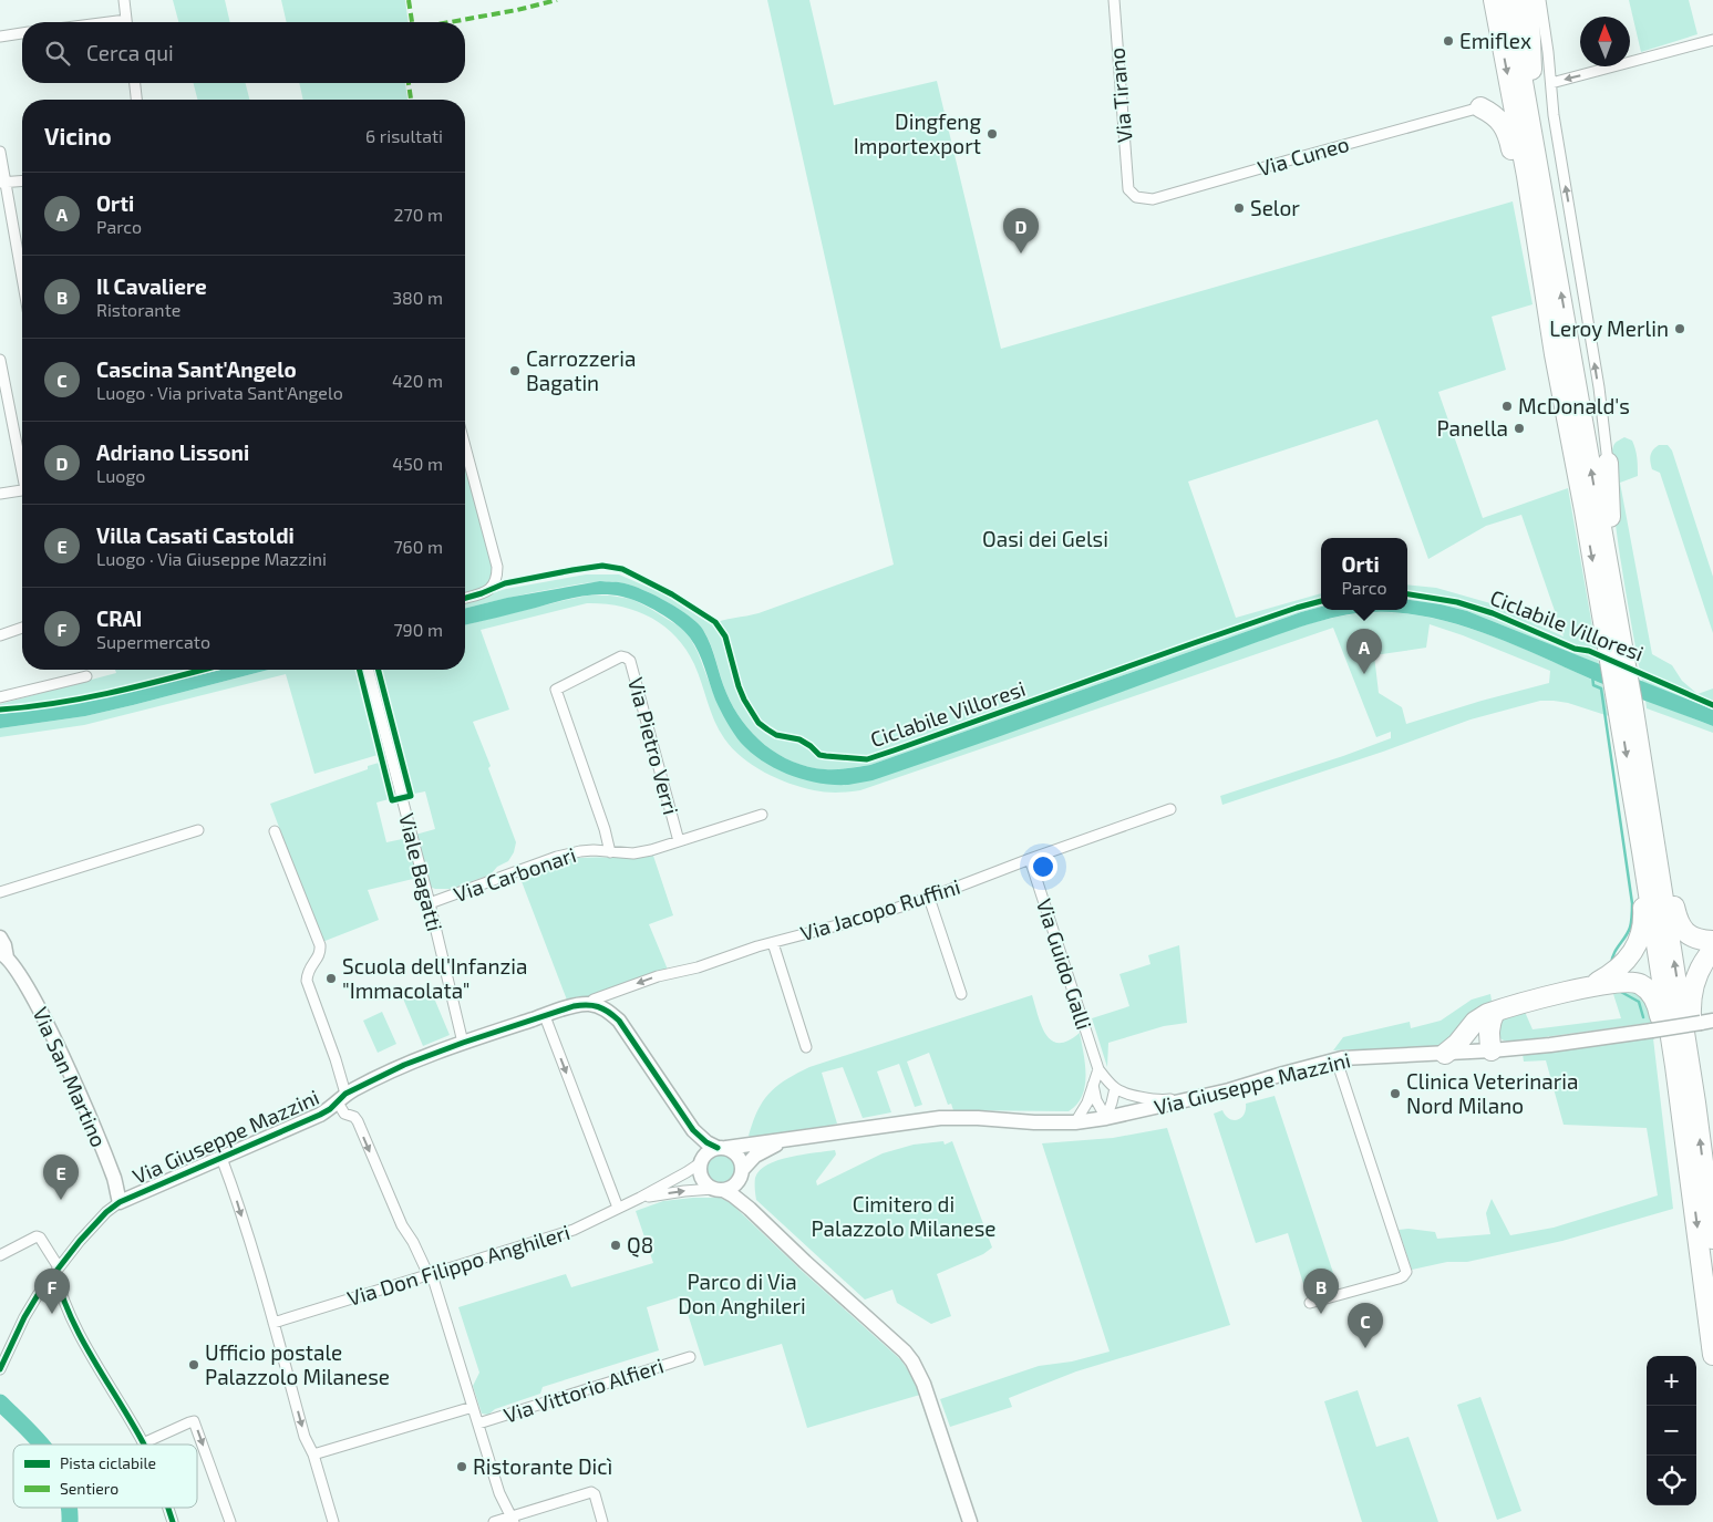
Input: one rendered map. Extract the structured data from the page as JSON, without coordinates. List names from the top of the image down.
{
  "streets": {
    "street": [
      "Via Tirano",
      "Via Cuneo",
      "Via Pietro Verri",
      "Viale Bagatti",
      "Via Carbonari",
      "Via Jacopo Ruffini",
      "Via Guido Galli",
      "Via San Martino",
      "Via Giuseppe Mazzini",
      "Via Don Filippo Anghileri",
      "Via Vittorio Alfieri"
    ],
    "cycle path": ["Ciclabile Villoresi"]
  },
  "crossings": [
    ["Via Tirano", "Via Cuneo"],
    ["Via Pietro Verri", "Via Carbonari"],
    ["Viale Bagatti", "Via Carbonari"],
    ["Viale Bagatti", "Via Giuseppe Mazzini"],
    ["Via Jacopo Ruffini", "Via Guido Galli"],
    ["Via Jacopo Ruffini", "Via Giuseppe Mazzini"],
    ["Via San Martino", "Via Giuseppe Mazzini"],
    ["Via Giuseppe Mazzini", "Via Don Filippo Anghileri"]
  ],
  "parks": ["Oasi dei Gelsi", "Cimitero di Palazzolo Milanese", "Parco di Via Don Anghileri"],
  "places": [
    "Emiflex",
    "Dingfeng Importexport",
    "Selor",
    "Leroy Merlin",
    "Carrozzeria Bagatin",
    "McDonald's",
    "Panella",
    "Scuola dell'Infanzia \"Immacolata\"",
    "Clinica Veterinaria Nord Milano",
    "Q8",
    "Ufficio postale Palazzolo Milanese",
    "Ristorante Dicì"
  ],
  "legend": ["Pista ciclabile", "Sentiero"],
  "north": "top",
  "page": {
    "search": "Cerca qui",
    "heading": ["Vicino", "6 risultati"],
    "list": [
      {
        "mark": "A",
        "name": "Orti",
        "note": "Parco",
        "value": "270 m"
      },
      {
        "mark": "B",
        "name": "Il Cavaliere",
        "note": "Ristorante",
        "value": "380 m"
      },
      {
        "mark": "C",
        "name": "Cascina Sant'Angelo",
        "note": "Luogo · Via privata Sant'Angelo",
        "value": "420 m"
      },
      {
        "mark": "D",
        "name": "Adriano Lissoni",
        "note": "Luogo",
        "value": "450 m"
      },
      {
        "mark": "E",
        "name": "Villa Casati Castoldi",
        "note": "Luogo · Via Giuseppe Mazzini",
        "value": "760 m"
      },
      {
        "mark": "F",
        "name": "CRAI",
        "note": "Supermercato",
        "value": "790 m"
      }
    ],
    "pins": [
      "D",
      "A",
      "E",
      "B",
      "F",
      "C"
    ],
    "popup": ["Orti", "Parco"],
    "map_buttons": ["+", "−"]
  }
}
